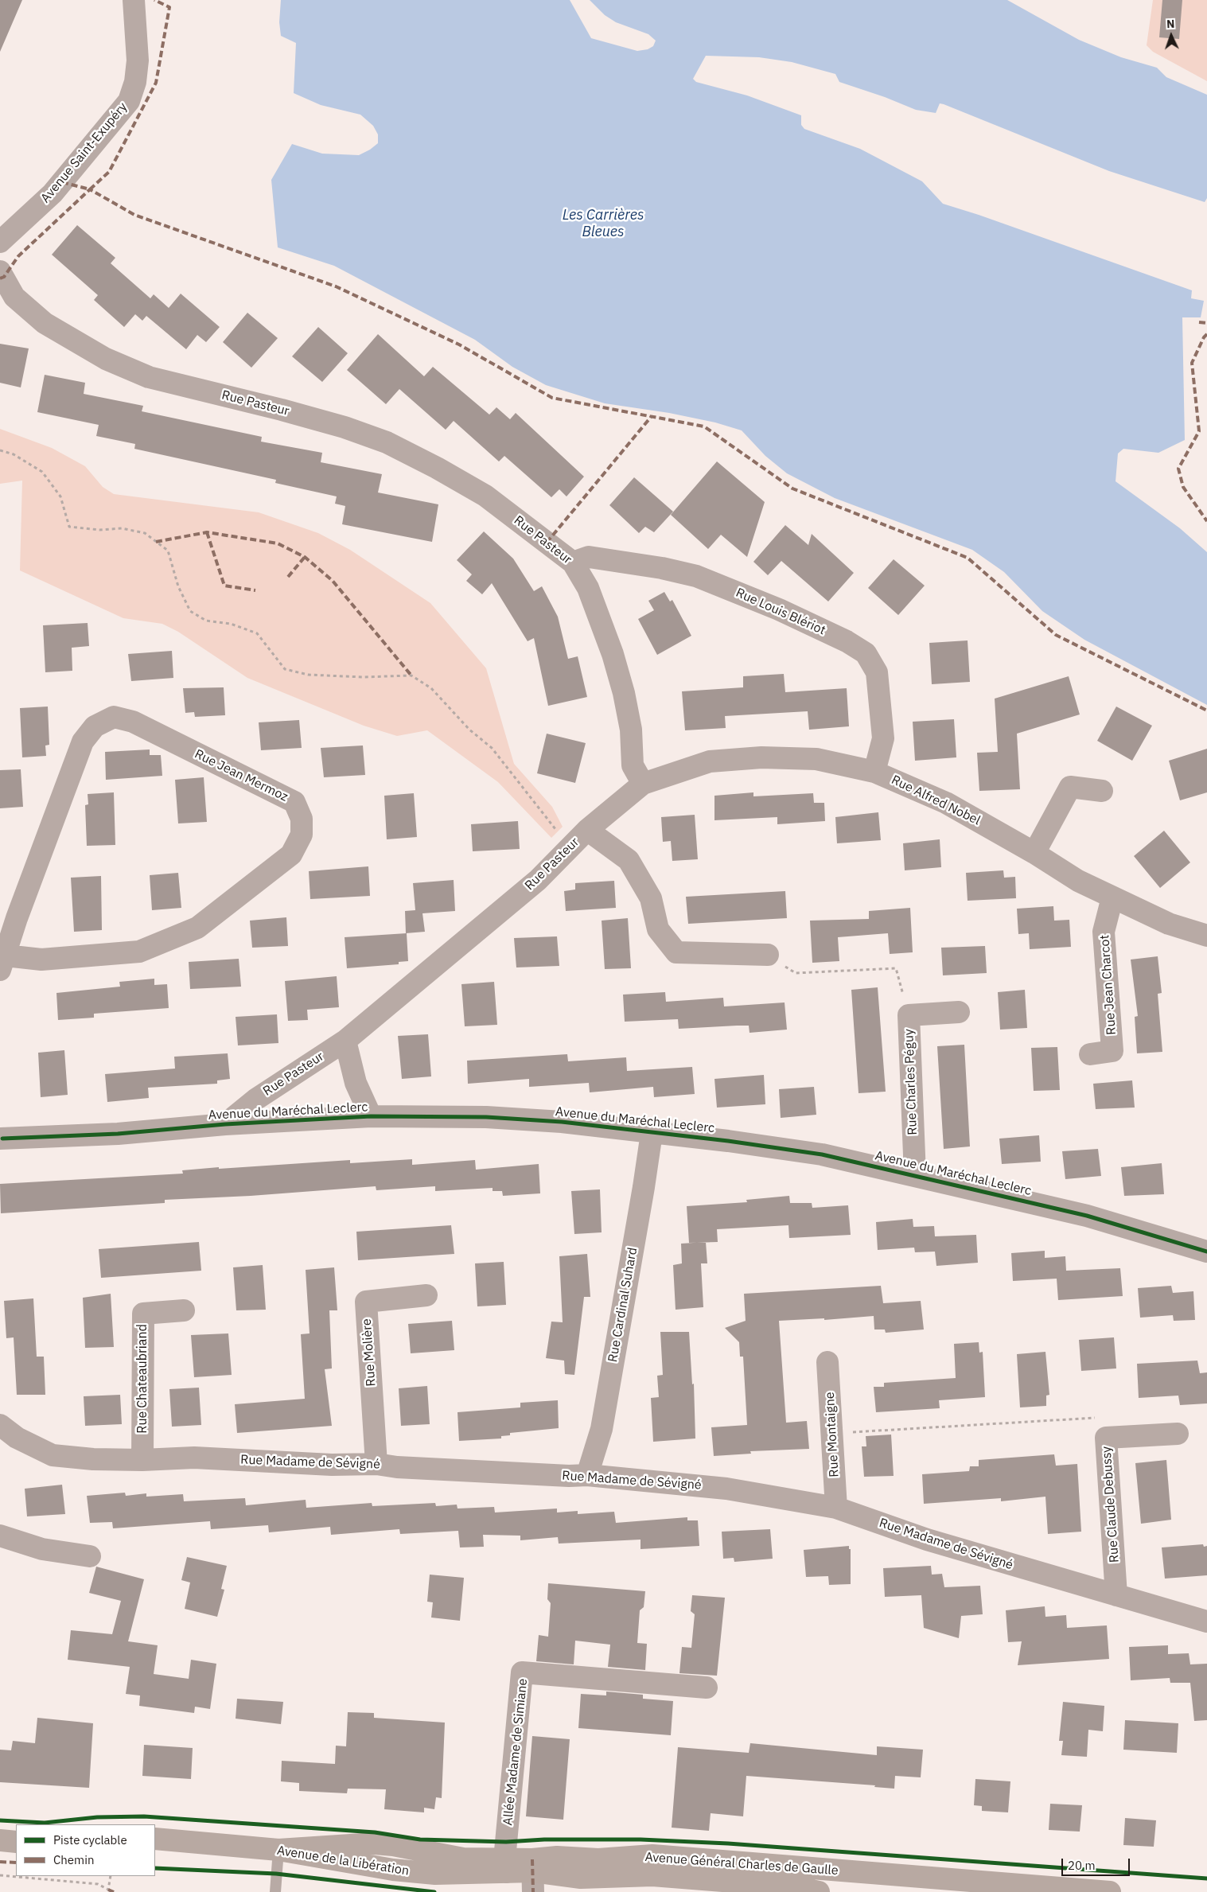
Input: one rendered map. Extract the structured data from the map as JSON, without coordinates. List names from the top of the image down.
{
  "streets": {
    "main road": ["Avenue de la Libération", "Avenue Général Charles de Gaulle"],
    "street": [
      "Avenue Saint-Exupéry",
      "Rue Pasteur",
      "Rue Louis Blériot",
      "Rue Jean Mermoz",
      "Rue Alfred Nobel",
      "Rue Jean Charcot",
      "Rue Charles Péguy",
      "Avenue du Maréchal Leclerc",
      "Rue Cardinal Suhard",
      "Rue Molière",
      "Rue Chateaubriand",
      "Rue Montaigne",
      "Rue Madame de Sévigné",
      "Rue Claude Debussy",
      "Allée Madame de Simiane"
    ]
  },
  "crossings": [
    ["Rue Pasteur", "Rue Louis Blériot"],
    ["Rue Pasteur", "Rue Alfred Nobel"],
    ["Rue Pasteur", "Avenue du Maréchal Leclerc"],
    ["Rue Louis Blériot", "Rue Alfred Nobel"],
    ["Rue Alfred Nobel", "Rue Jean Charcot"],
    ["Rue Charles Péguy", "Avenue du Maréchal Leclerc"],
    ["Avenue du Maréchal Leclerc", "Rue Cardinal Suhard"],
    ["Rue Cardinal Suhard", "Rue Madame de Sévigné"],
    ["Rue Molière", "Rue Madame de Sévigné"],
    ["Rue Chateaubriand", "Rue Madame de Sévigné"],
    ["Rue Montaigne", "Rue Madame de Sévigné"],
    ["Rue Madame de Sévigné", "Rue Claude Debussy"]
  ],
  "water": ["Les Carrières Bleues"],
  "legend": ["Piste cyclable", "Chemin"],
  "scale_bar": "20 m",
  "north": "top"
}
